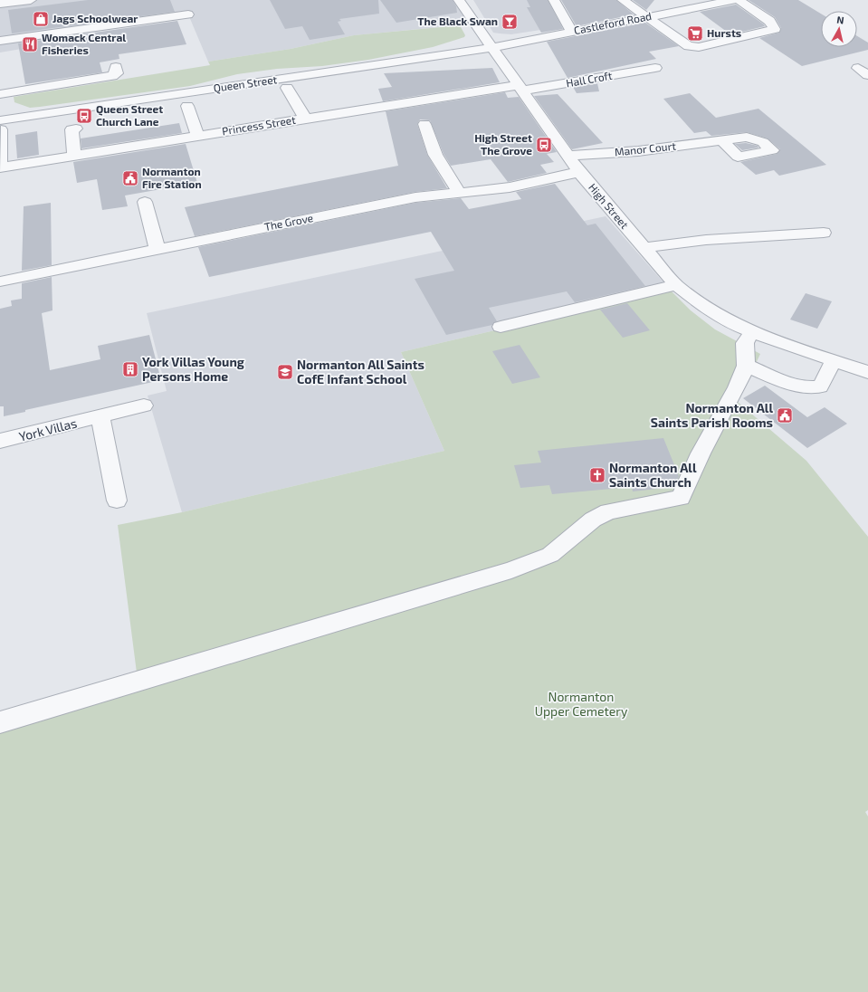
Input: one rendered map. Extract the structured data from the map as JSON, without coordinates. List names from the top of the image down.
{
  "streets": {
    "street": [
      "Castleford Road",
      "Hall Croft",
      "Queen Street",
      "Princess Street",
      "Manor Court",
      "High Street",
      "The Grove",
      "York Villas"
    ]
  },
  "crossings": [
    ["Castleford Road", "Queen Street"],
    ["Castleford Road", "High Street"],
    ["Hall Croft", "Princess Street"],
    ["Hall Croft", "High Street"],
    ["Queen Street", "High Street"],
    ["Princess Street", "High Street"],
    ["Manor Court", "High Street"],
    ["High Street", "The Grove"]
  ],
  "parks": ["Normanton Upper Cemetery"],
  "places": {
    "shop": ["Jags Schoolwear"],
    "bar": ["The Black Swan"],
    "supermarket": ["Hursts"],
    "restaurant": ["Womack Central Fisheries"],
    "bus stop": ["Queen Street Church Lane", "High Street The Grove"],
    "public building": ["Normanton Fire Station", "Normanton All Saints Parish Rooms"],
    "building": ["York Villas Young Persons Home"],
    "school or university": ["Normanton All Saints CofE Infant School"],
    "church": ["Normanton All Saints Church"]
  },
  "north": "top"
}
